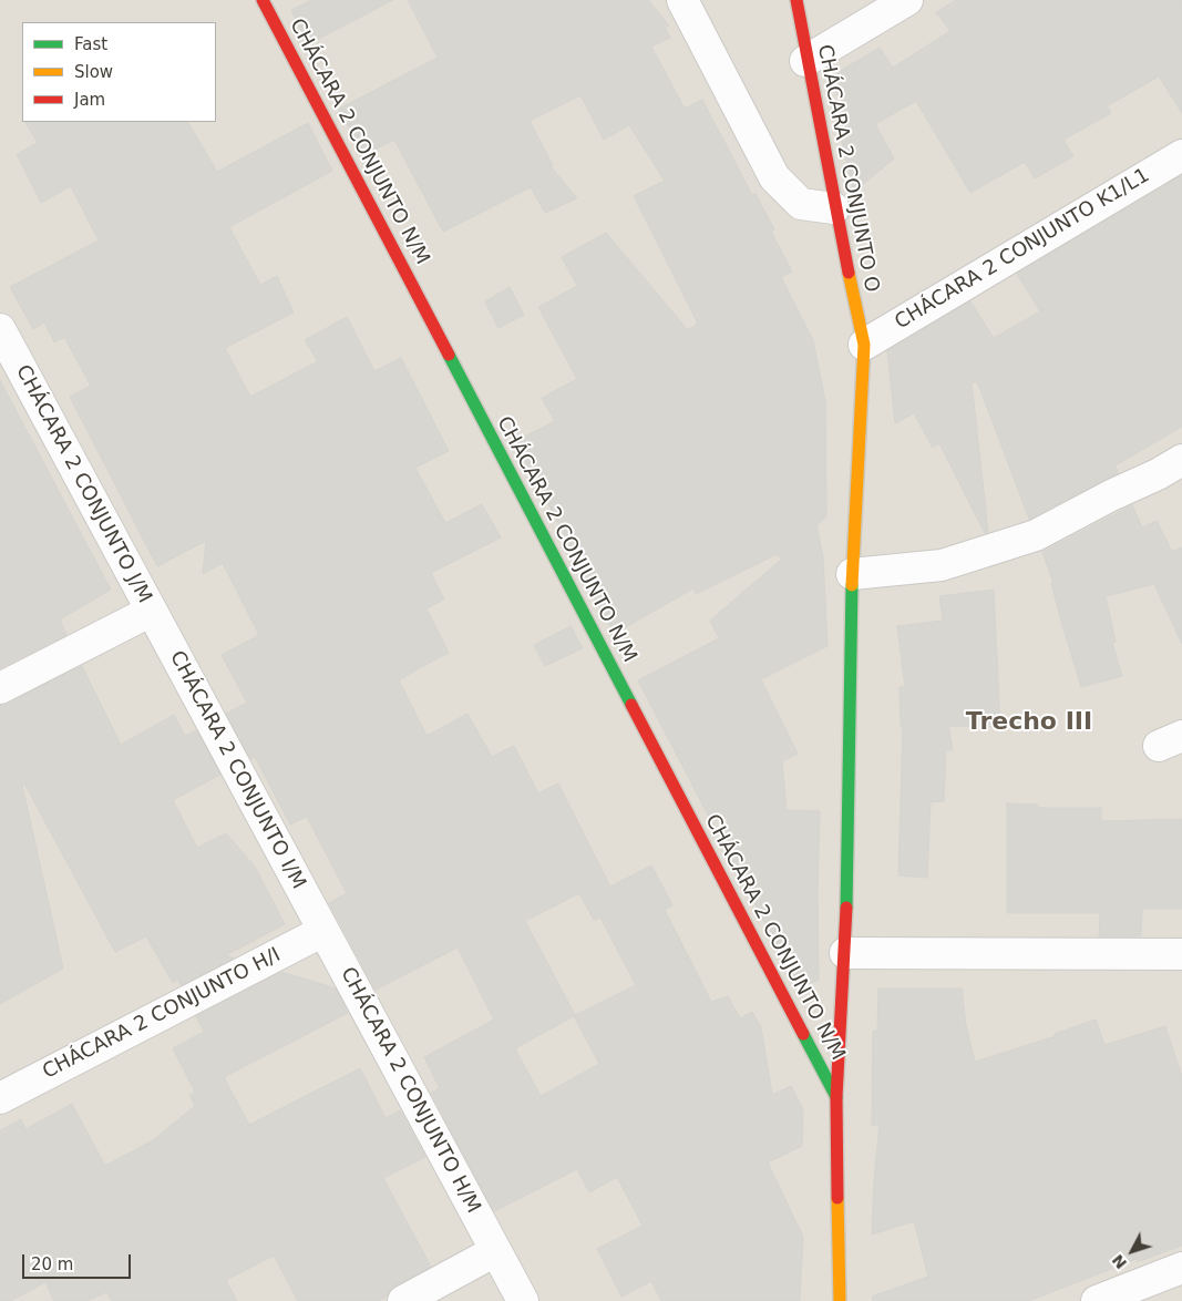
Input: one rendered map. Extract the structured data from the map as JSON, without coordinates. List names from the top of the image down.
{
  "streets": {
    "street": [
      "CHÁCARA 2 CONJUNTO N/M",
      "CHÁCARA 2 CONJUNTO O",
      "CHÁCARA 2 CONJUNTO K1/L1",
      "CHÁCARA 2 CONJUNTO J/M",
      "CHÁCARA 2 CONJUNTO I/M",
      "CHÁCARA 2 CONJUNTO H/I",
      "CHÁCARA 2 CONJUNTO H/M"
    ]
  },
  "crossings": [
    ["CHÁCARA 2 CONJUNTO N/M", "CHÁCARA 2 CONJUNTO O"],
    ["CHÁCARA 2 CONJUNTO O", "CHÁCARA 2 CONJUNTO K1/L1"],
    ["CHÁCARA 2 CONJUNTO J/M", "CHÁCARA 2 CONJUNTO I/M"],
    ["CHÁCARA 2 CONJUNTO I/M", "CHÁCARA 2 CONJUNTO H/I"],
    ["CHÁCARA 2 CONJUNTO I/M", "CHÁCARA 2 CONJUNTO H/M"],
    ["CHÁCARA 2 CONJUNTO H/I", "CHÁCARA 2 CONJUNTO H/M"]
  ],
  "districts": ["Trecho III"],
  "legend": ["Fast", "Slow", "Jam"],
  "scale_bar": "20 m",
  "north": "bottom left"
}
